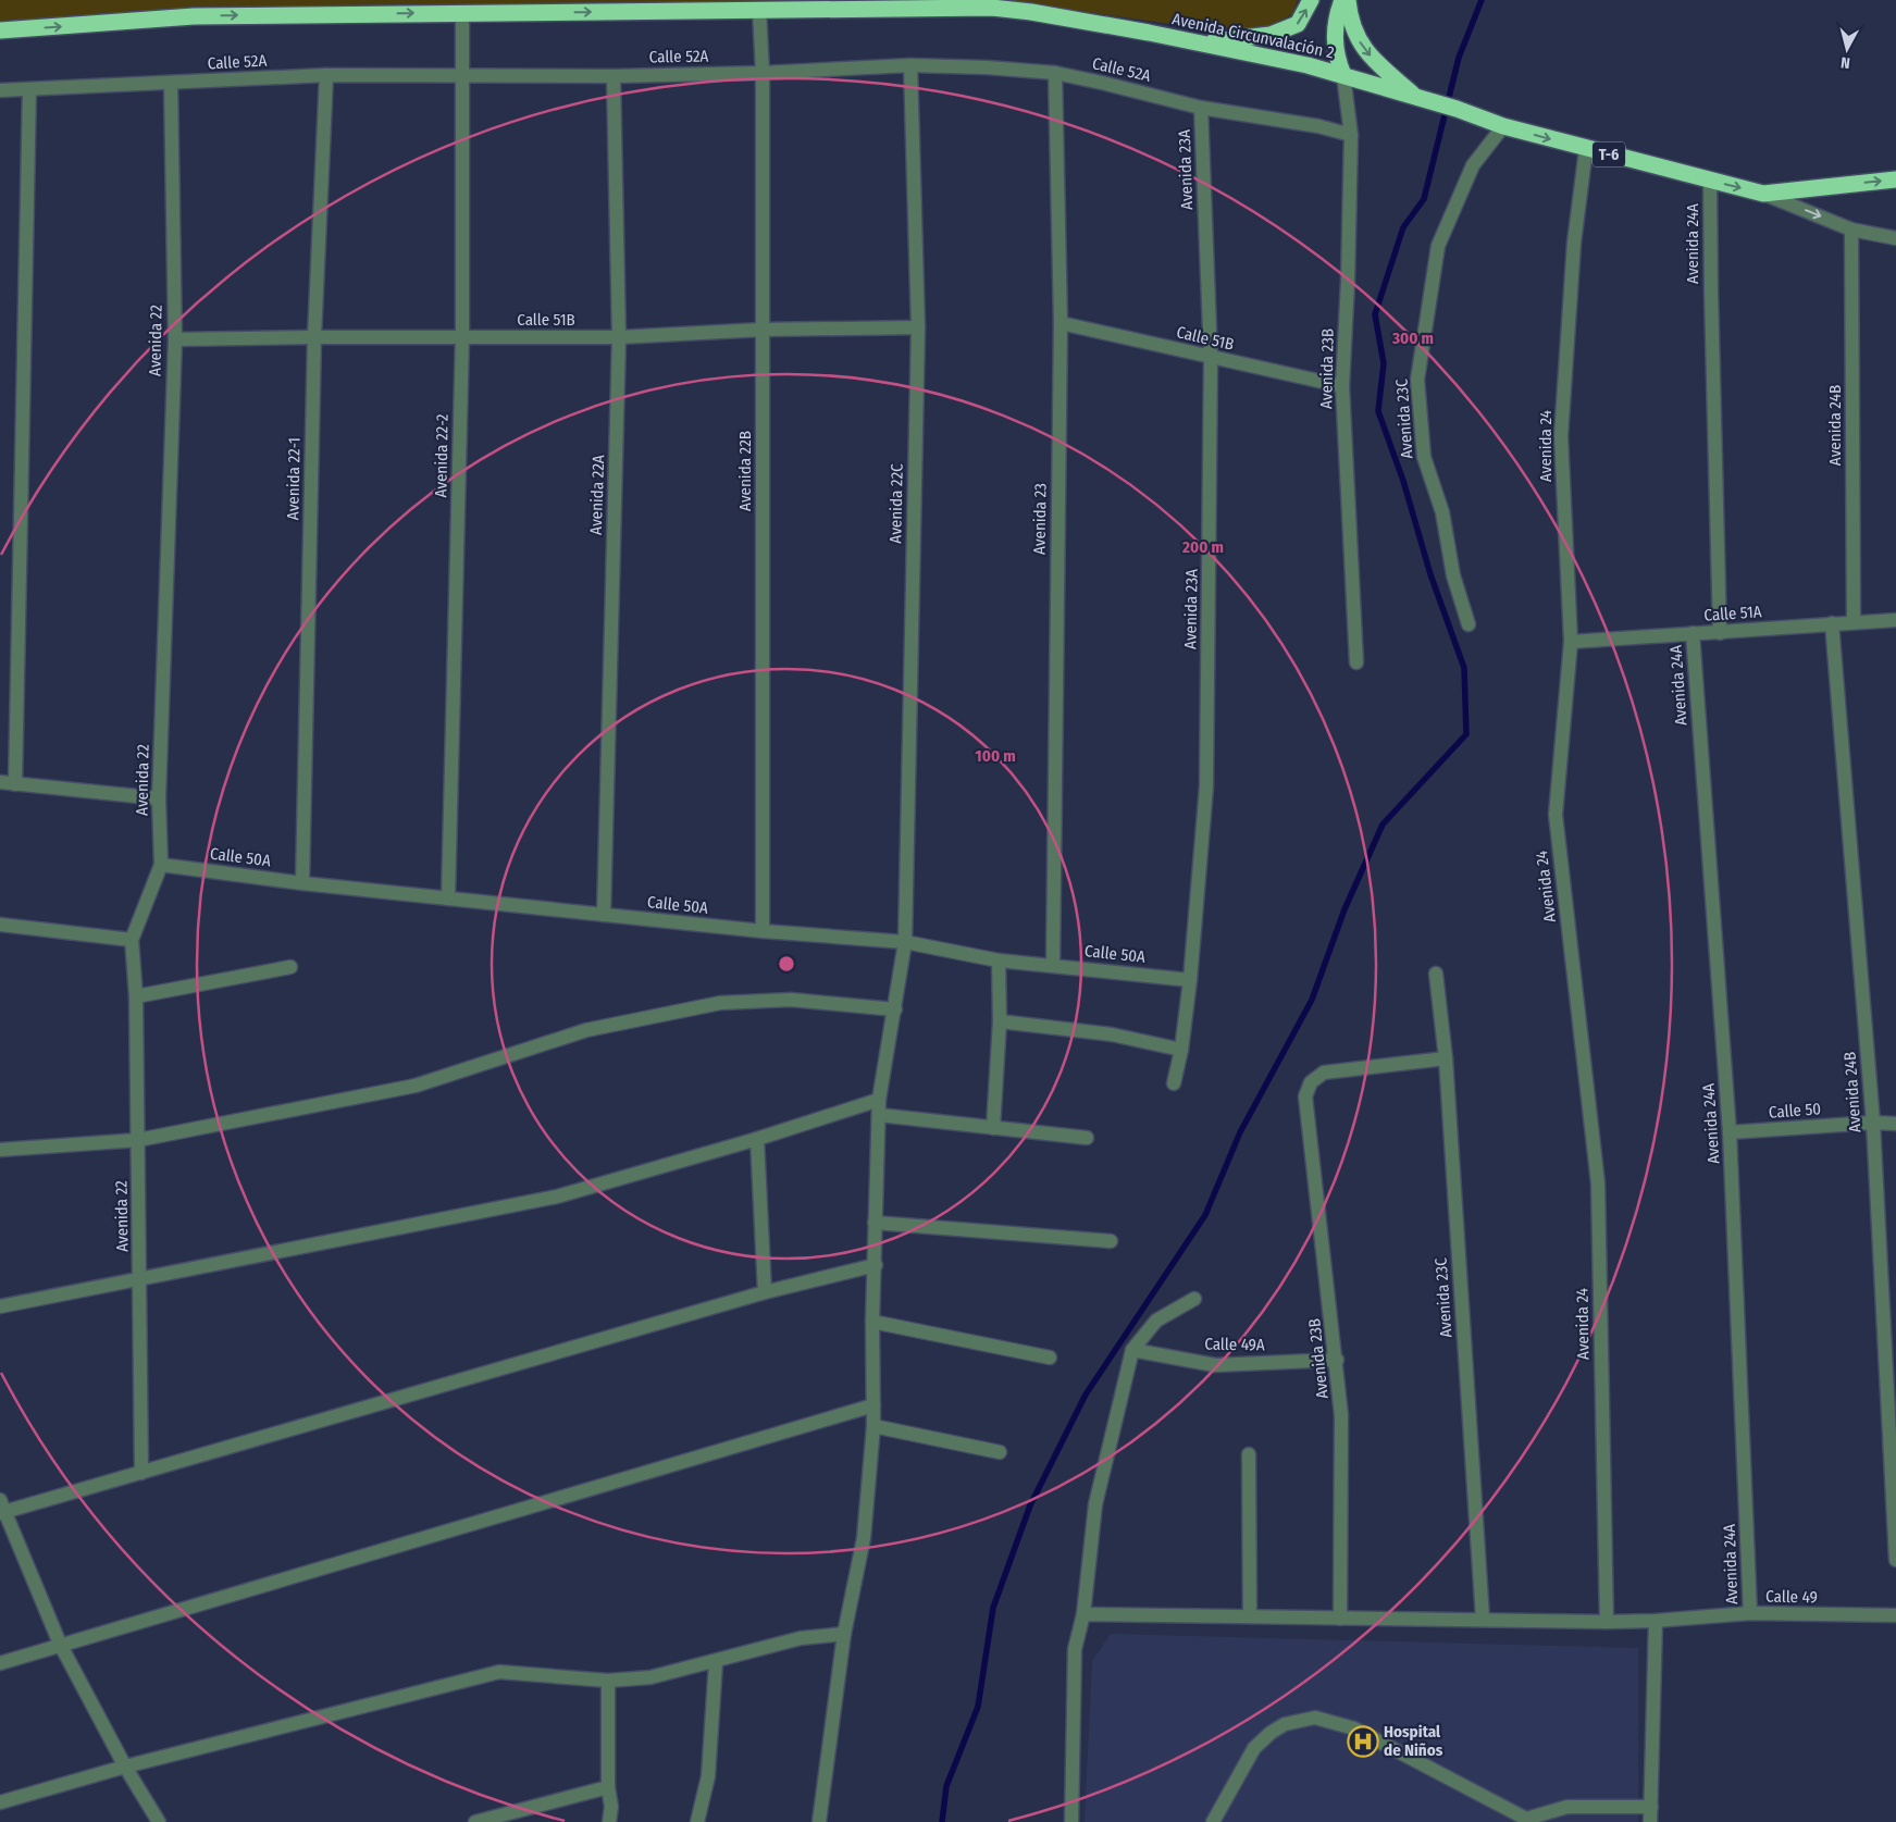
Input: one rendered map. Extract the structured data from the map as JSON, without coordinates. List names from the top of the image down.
{
  "streets": {
    "highway": ["Avenida Circunvalación 2", "T-6"],
    "street": [
      "Calle 52A",
      "Avenida 23A",
      "Avenida 24A",
      "Calle 51B",
      "Avenida 22",
      "Avenida 23B",
      "Avenida 23C",
      "Avenida 24B",
      "Avenida 24",
      "Avenida 22-2",
      "Avenida 22B",
      "Avenida 22-1",
      "Avenida 22A",
      "Avenida 22C",
      "Avenida 23",
      "Calle 51A",
      "Calle 50A",
      "Calle 50",
      "Calle 49A",
      "Calle 49"
    ]
  },
  "crossings": [
    ["Avenida Circunvalación 2", "T-6"],
    ["Avenida Circunvalación 2", "Avenida 24A"],
    ["Avenida Circunvalación 2", "Avenida 23B"],
    ["Avenida Circunvalación 2", "Avenida 23C"],
    ["Avenida Circunvalación 2", "Avenida 24"],
    ["Avenida Circunvalación 2", "Avenida 22-2"],
    ["Avenida Circunvalación 2", "Avenida 22B"],
    ["Calle 52A", "Avenida 23A"],
    ["Calle 52A", "Avenida 22"],
    ["Calle 52A", "Avenida 23B"],
    ["Calle 52A", "Avenida 22-2"],
    ["Calle 52A", "Avenida 22B"],
    ["Calle 52A", "Avenida 22-1"],
    ["Calle 52A", "Avenida 22A"],
    ["Calle 52A", "Avenida 22C"],
    ["Calle 52A", "Avenida 23"],
    ["Avenida 23A", "Calle 51B"],
    ["Avenida 23A", "Calle 50A"],
    ["Avenida 24A", "Calle 51A"],
    ["Avenida 24A", "Calle 50"],
    ["Avenida 24A", "Calle 49"],
    ["Calle 51B", "Avenida 22"],
    ["Calle 51B", "Avenida 23B"],
    ["Calle 51B", "Avenida 22-2"],
    ["Calle 51B", "Avenida 22B"],
    ["Calle 51B", "Avenida 22-1"],
    ["Calle 51B", "Avenida 22A"],
    ["Calle 51B", "Avenida 22C"],
    ["Calle 51B", "Avenida 23"],
    ["Avenida 22", "Calle 50A"],
    ["Avenida 23B", "Avenida 23C"],
    ["Avenida 23B", "Calle 49A"],
    ["Avenida 23B", "Calle 49"],
    ["Avenida 23C", "Calle 49"],
    ["Avenida 24B", "Calle 51A"],
    ["Avenida 24B", "Calle 50"],
    ["Avenida 24", "Calle 51A"],
    ["Avenida 24", "Calle 49"],
    ["Avenida 22-2", "Calle 50A"],
    ["Avenida 22B", "Calle 50A"],
    ["Avenida 22-1", "Calle 50A"],
    ["Avenida 22A", "Calle 50A"],
    ["Avenida 22C", "Calle 50A"],
    ["Avenida 23", "Calle 50A"]
  ],
  "one_way": ["Avenida Circunvalación 2"],
  "places": {
    "hospital": ["Hospital de Niños"]
  },
  "north": "bottom",
  "rings": ["300 m", "200 m", "100 m"]
}
